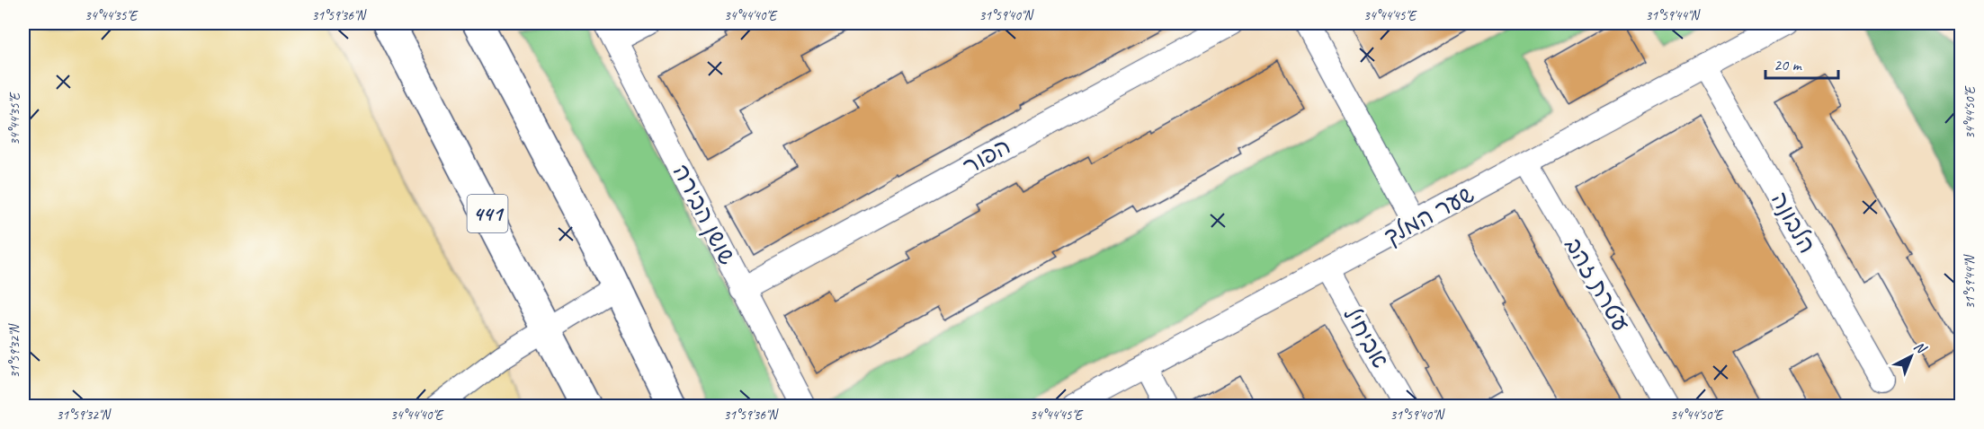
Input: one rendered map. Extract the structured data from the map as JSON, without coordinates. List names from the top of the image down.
{
  "streets": {
    "main road": ["441"],
    "street": [
      "הפור",
      "שושן הבירה",
      "שער המלך",
      "הלבונה",
      "עטרת זהב",
      "אביחיל"
    ]
  },
  "crossings": [
    ["הפור", "שושן הבירה"],
    ["שער המלך", "הלבונה"],
    ["שער המלך", "עטרת זהב"],
    ["שער המלך", "אביחיל"]
  ],
  "scale_bar": "20 m",
  "north": "top right",
  "coordinates": [
    "34°44'35\"E",
    "31°59'36\"N",
    "34°44'40\"E",
    "31°59'40\"N",
    "34°44'45\"E",
    "31°59'44\"N",
    "34°44'50\"E",
    "31°59'32\"N"
  ]
}
